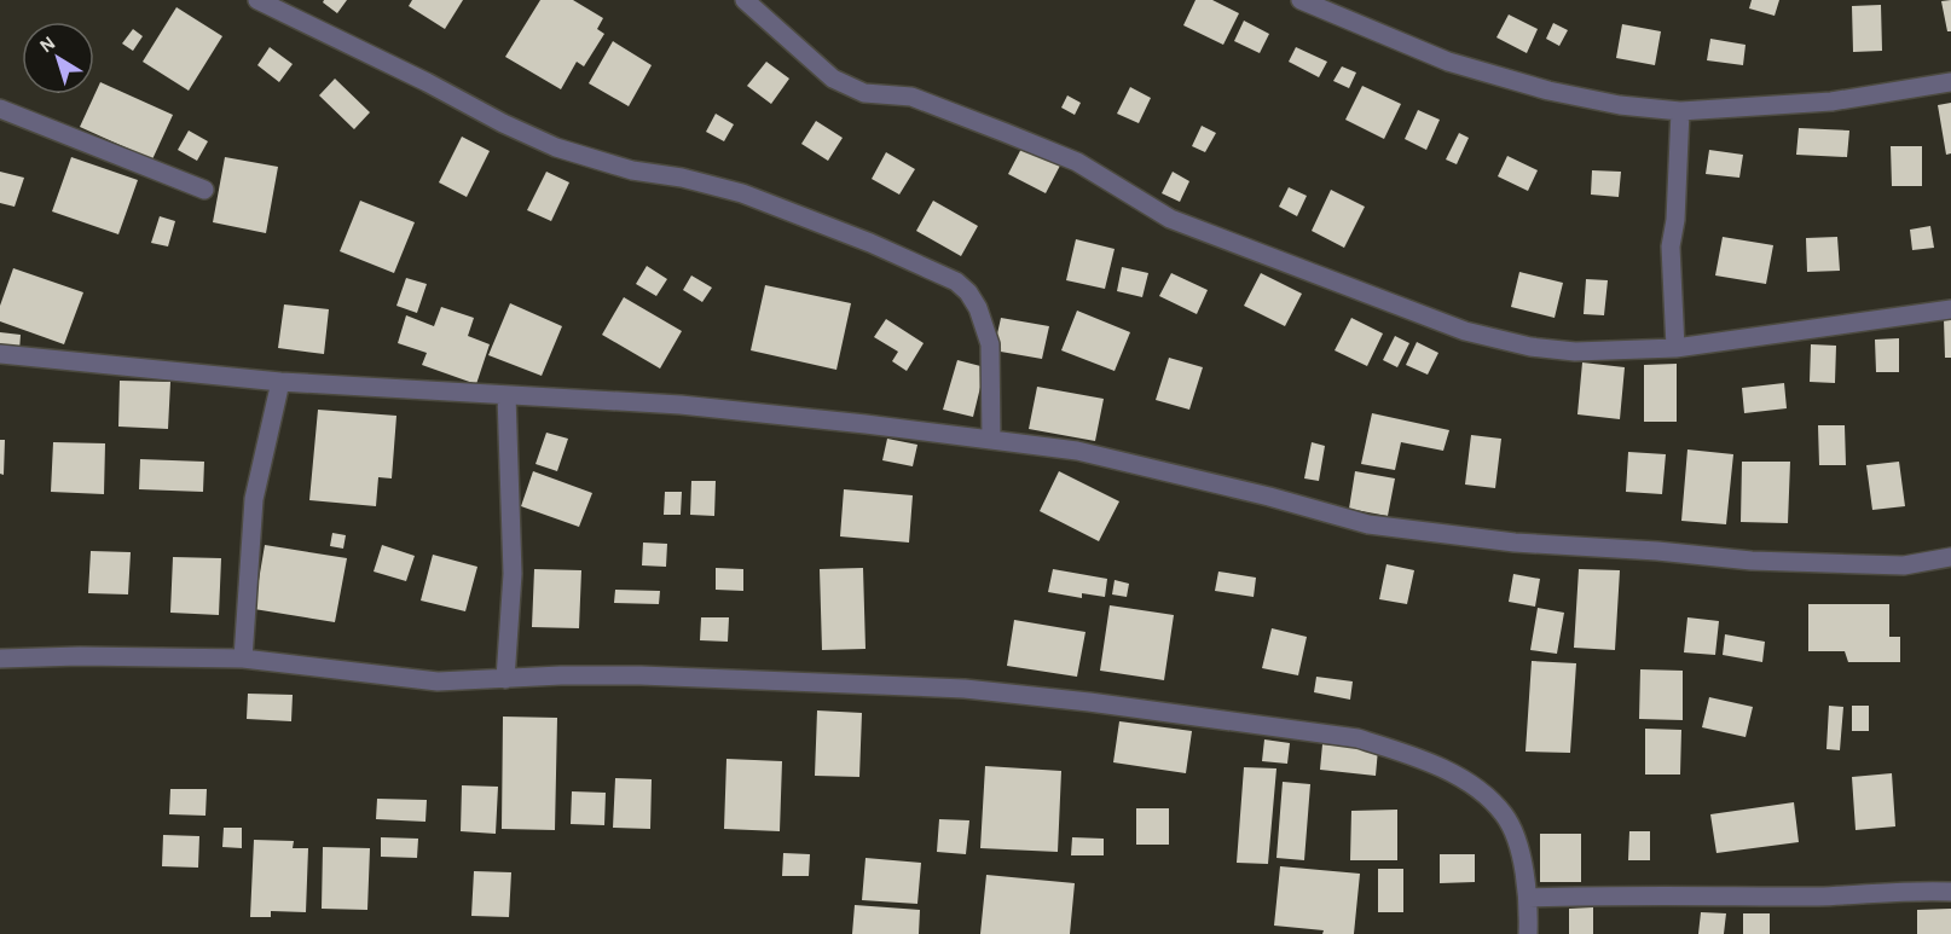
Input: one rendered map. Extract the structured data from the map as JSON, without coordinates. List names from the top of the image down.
{
  "north": "top left"
}
